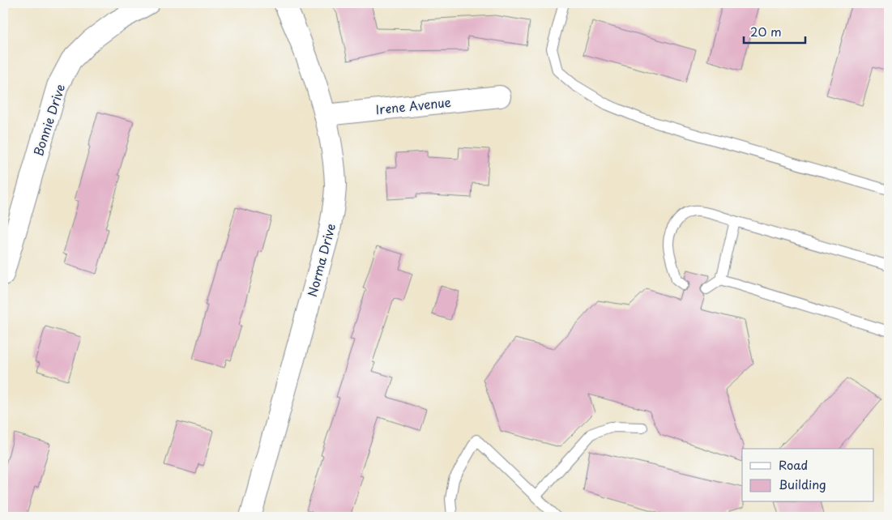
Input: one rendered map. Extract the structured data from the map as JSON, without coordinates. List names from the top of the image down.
{
  "streets": {
    "street": ["Irene Avenue", "Bonnie Drive", "Norma Drive"]
  },
  "crossings": [
    ["Irene Avenue", "Norma Drive"]
  ],
  "legend": ["Road", "Building"],
  "scale_bar": "20 m"
}
